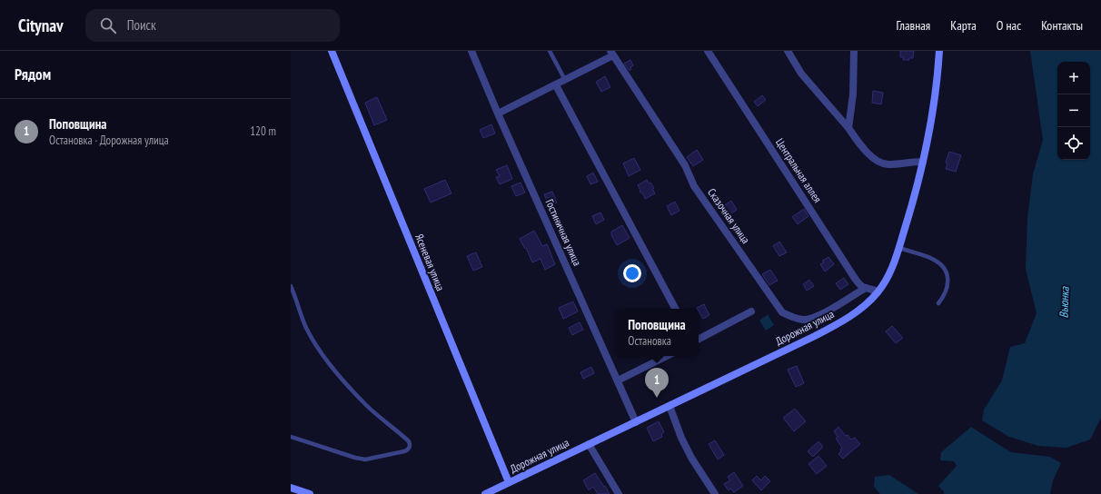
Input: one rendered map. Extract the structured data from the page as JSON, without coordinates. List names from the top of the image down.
{
  "streets": {
    "main road": ["Ясеневая улица", "Дорожная улица"],
    "street": ["Центральная аллея", "Сказочная улица", "Гостиничная улица"]
  },
  "crossings": [
    ["Центральная аллея", "Сказочная улица"],
    ["Центральная аллея", "Дорожная улица"],
    ["Гостиничная улица", "Дорожная улица"],
    ["Ясеневая улица", "Дорожная улица"]
  ],
  "water": ["Вьюнка"],
  "page": {
    "header": "Citynav",
    "search": "Поиск",
    "nav": [
      "Главная",
      "Карта",
      "О нас",
      "Контакты"
    ],
    "heading": "Рядом",
    "map_buttons": ["+", "−"],
    "list": [
      {
        "mark": "1",
        "name": "Поповщина",
        "note": "Остановка · Дорожная улица",
        "value": "120 m"
      }
    ],
    "popup": ["Поповщина", "Остановка"],
    "pins": "1"
  }
}
